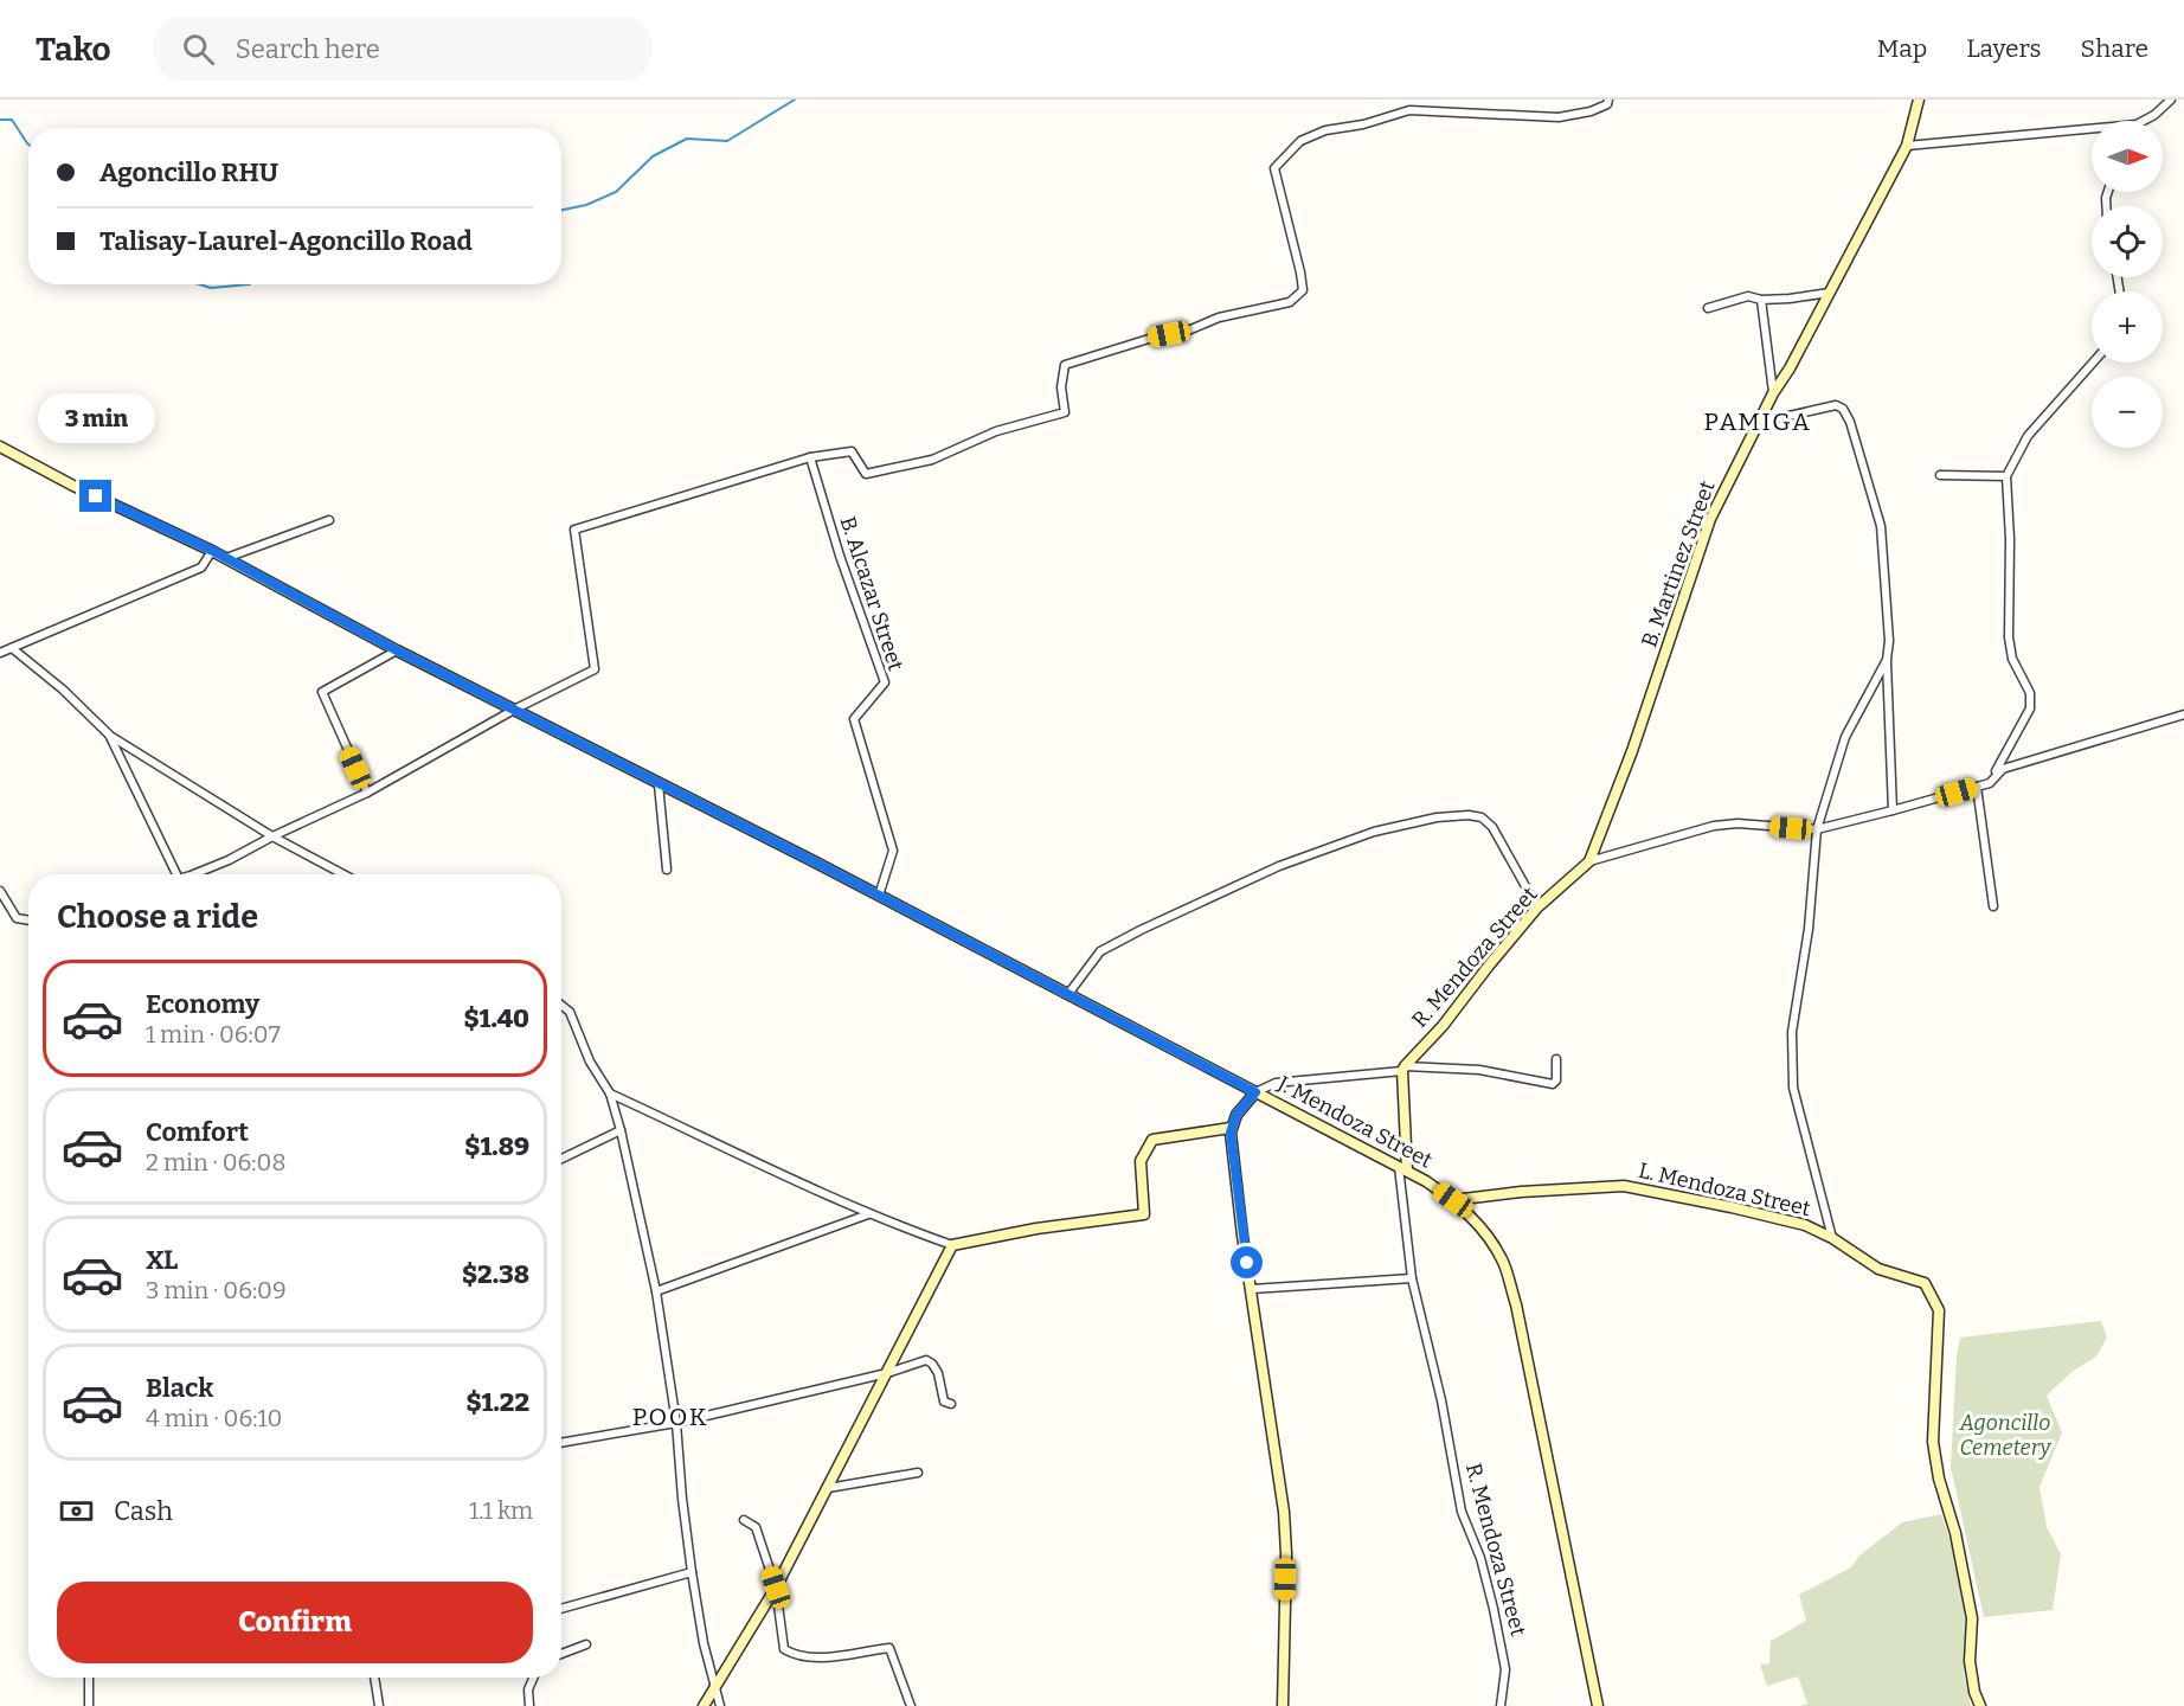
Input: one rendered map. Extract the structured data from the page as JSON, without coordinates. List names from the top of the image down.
{
  "streets": {
    "street": [
      "B. Martinez Street",
      "B. Alcazar Street",
      "R. Mendoza Street",
      "J. Mendoza Street",
      "L. Mendoza Street"
    ]
  },
  "crossings": [
    ["B. Martinez Street", "R. Mendoza Street"],
    ["B. Alcazar Street", "J. Mendoza Street"],
    ["R. Mendoza Street", "J. Mendoza Street"],
    ["J. Mendoza Street", "L. Mendoza Street"]
  ],
  "districts": ["PAMIGA", "POOK"],
  "parks": ["Agoncillo Cemetery"],
  "north": "right",
  "page": {
    "header": "Tako",
    "search": "Search here",
    "nav": ["Map", "Layers", "Share"],
    "map_buttons": ["+", "−"],
    "banner": ["Agoncillo RHU", "Talisay-Laurel-Agoncillo Road"],
    "bubble": "3 min",
    "heading": "Choose a ride",
    "list": [
      {
        "name": "Economy",
        "note": "1 min · 06:07",
        "value": "$1.40"
      },
      {
        "name": "Comfort",
        "note": "2 min · 06:08",
        "value": "$1.89"
      },
      {
        "name": "XL",
        "note": "3 min · 06:09",
        "value": "$2.38"
      },
      {
        "name": "Black",
        "note": "4 min · 06:10",
        "value": "$1.22"
      }
    ],
    "pay": ["Cash", "1.1 km"],
    "buttons": "Confirm"
  }
}
